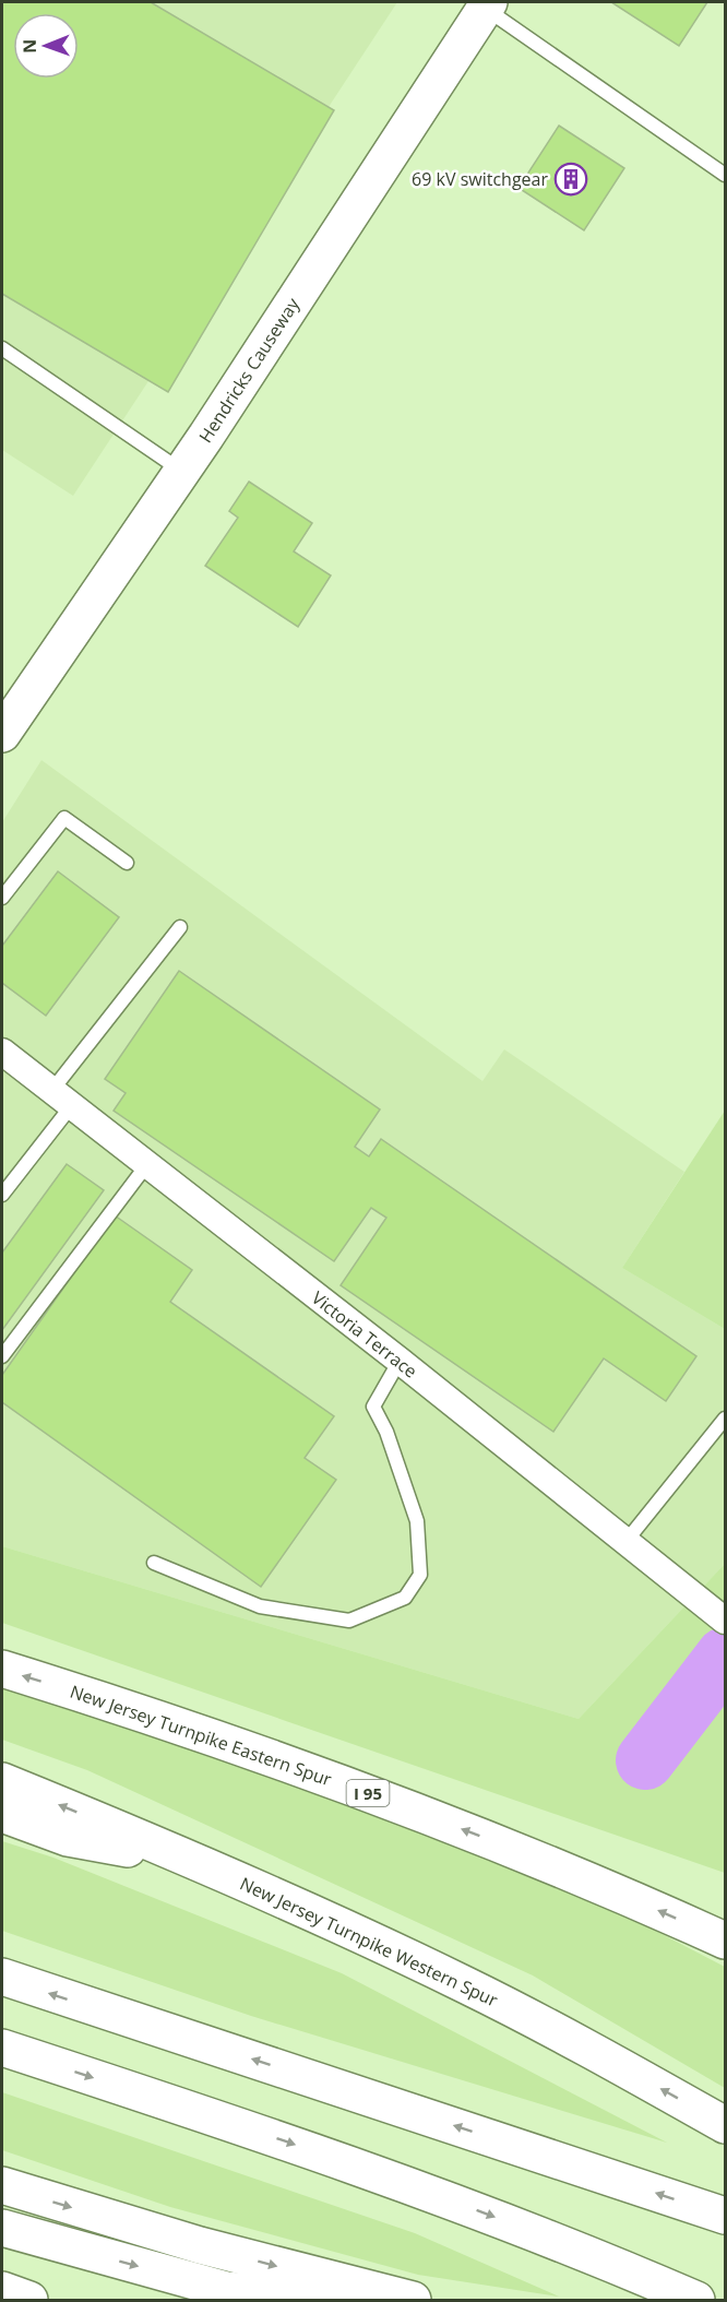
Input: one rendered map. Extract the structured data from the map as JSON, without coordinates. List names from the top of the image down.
{
  "streets": {
    "main road": [
      "Hendricks Causeway",
      "New Jersey Turnpike Eastern Spur",
      "I 95",
      "New Jersey Turnpike Western Spur"
    ],
    "street": ["Victoria Terrace"]
  },
  "places": {
    "building": ["69 kV switchgear"]
  },
  "north": "left"
}
